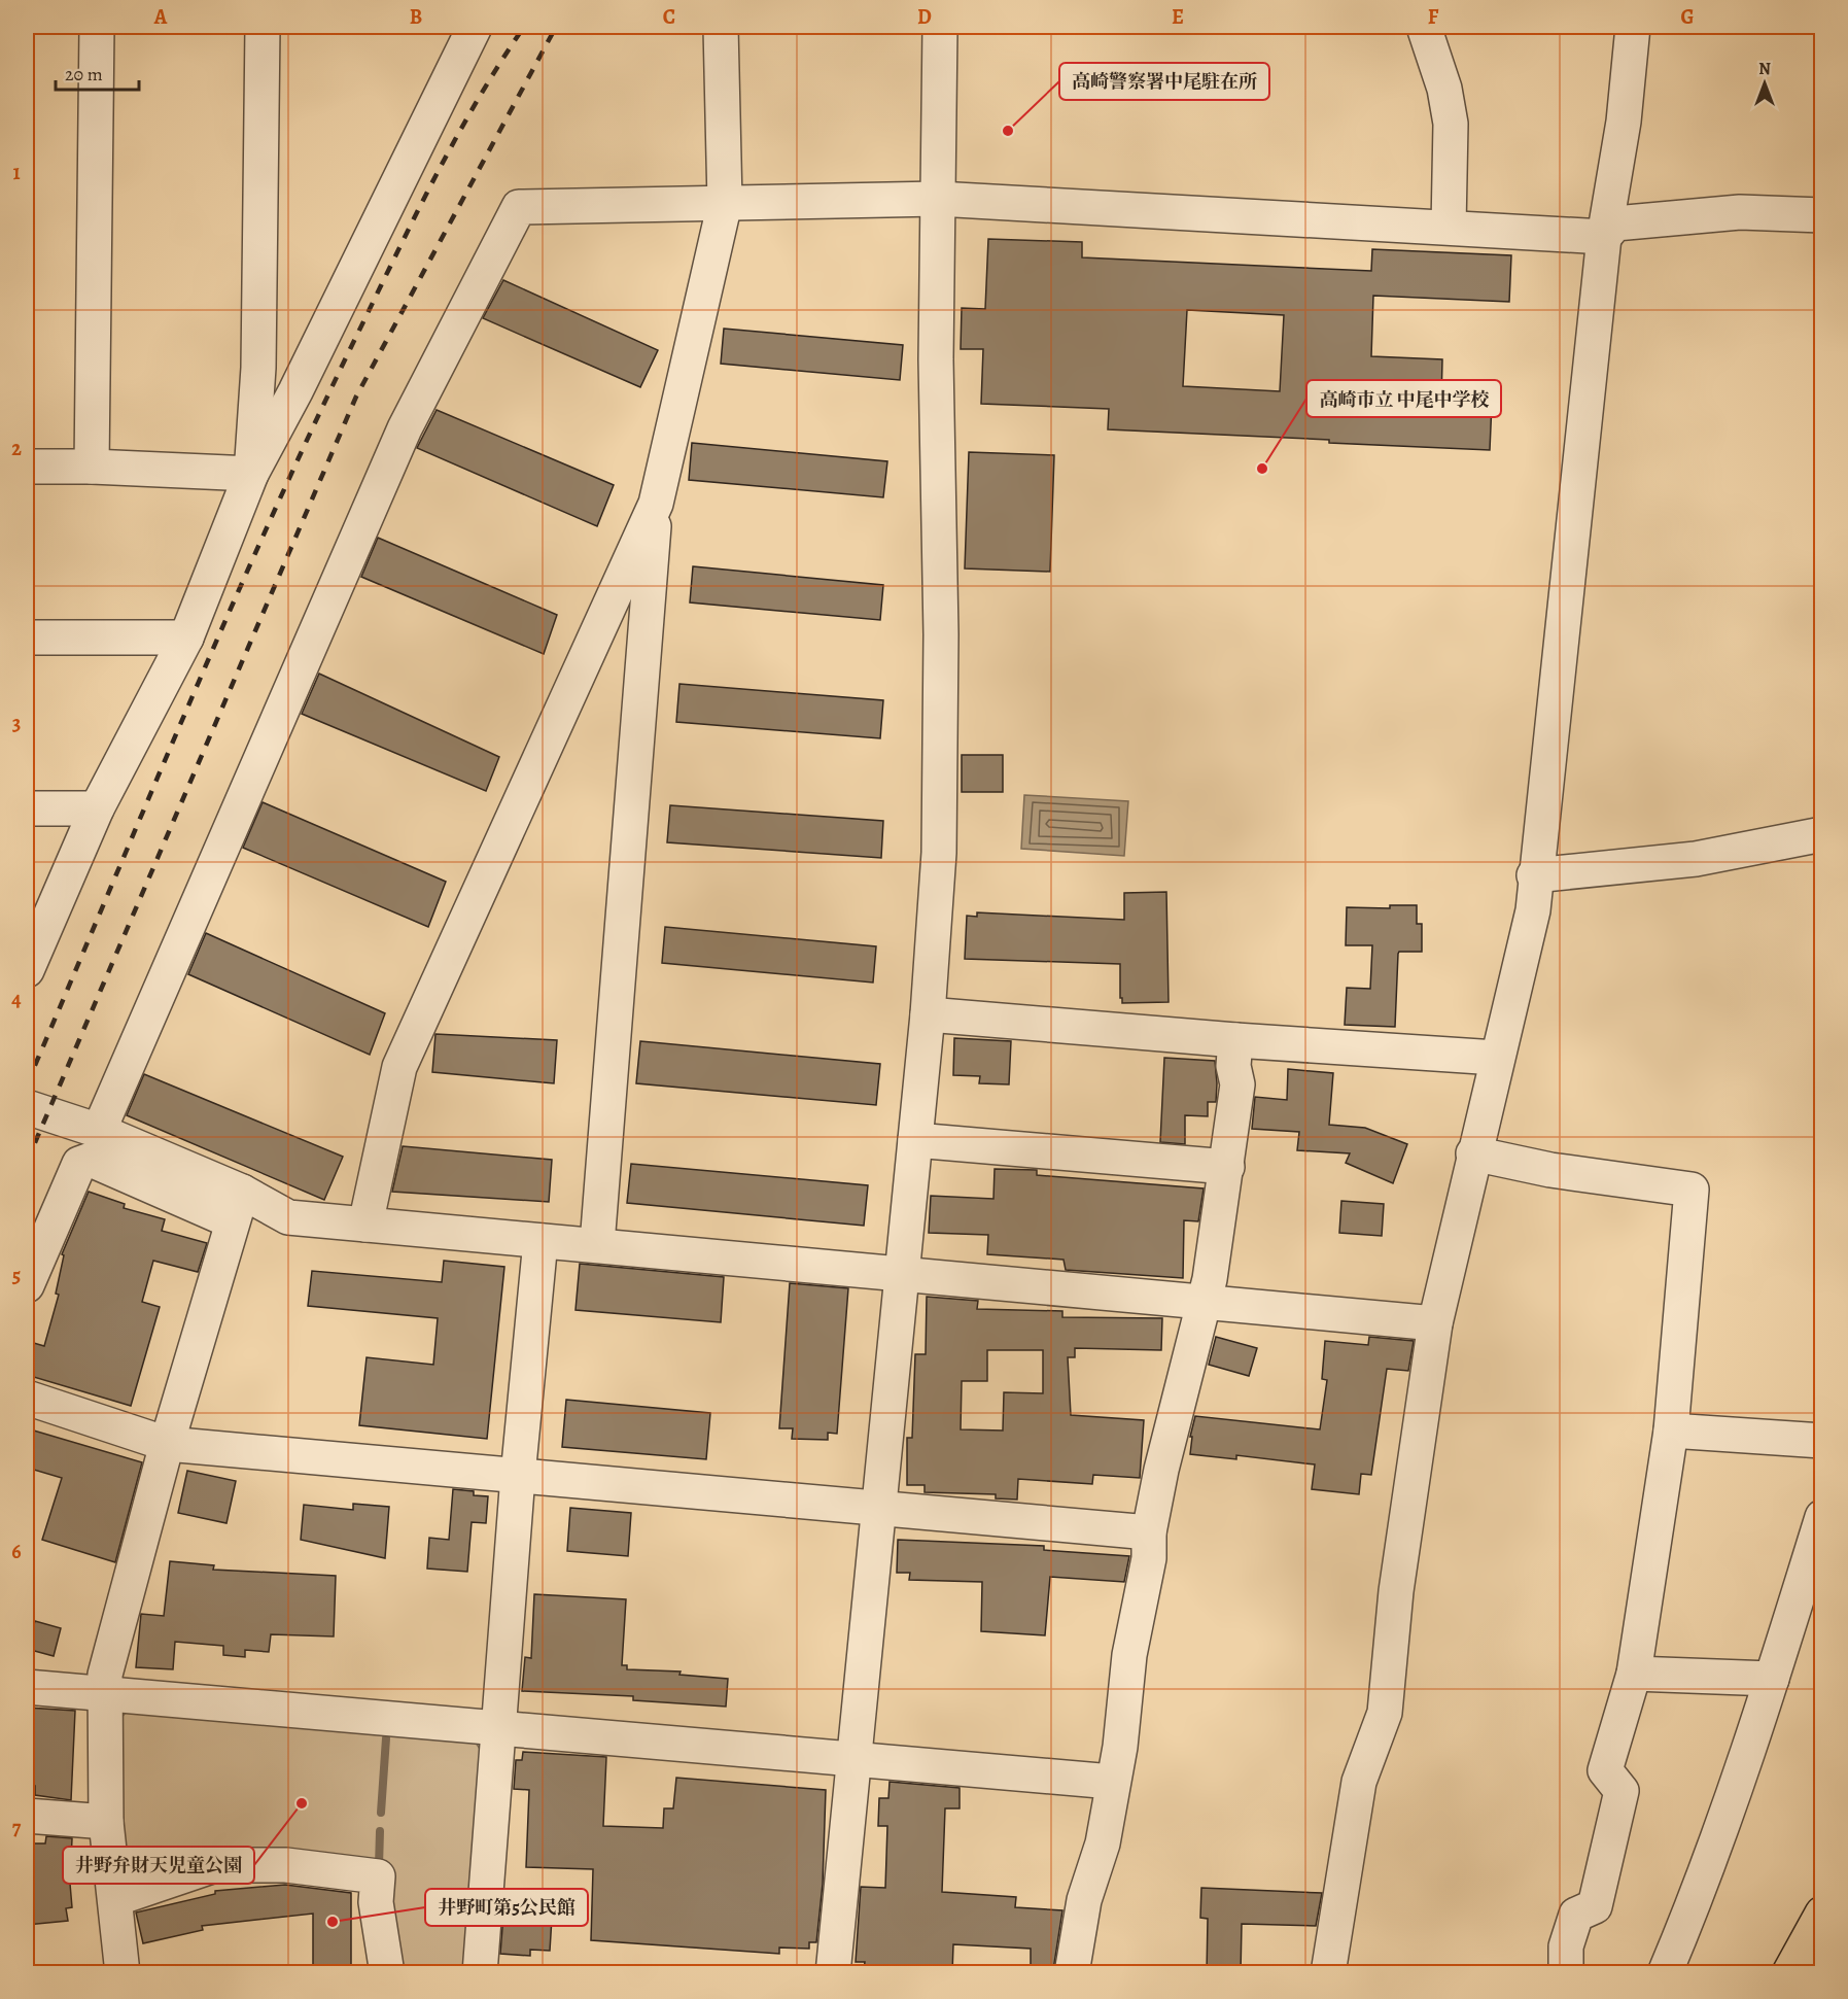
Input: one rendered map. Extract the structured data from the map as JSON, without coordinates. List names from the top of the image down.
{
  "places": [
    "高崎警察署中尾駐在所",
    "高崎市立 中尾中学校",
    "井野弁財天児童公園",
    "井野町第5公民館"
  ],
  "scale_bar": "20 m",
  "north": "top",
  "grid": {
    "columns": [
      "A",
      "B",
      "C",
      "D",
      "E",
      "F",
      "G"
    ],
    "rows": [
      "1",
      "2",
      "3",
      "4",
      "5",
      "6",
      "7"
    ]
  }
}
